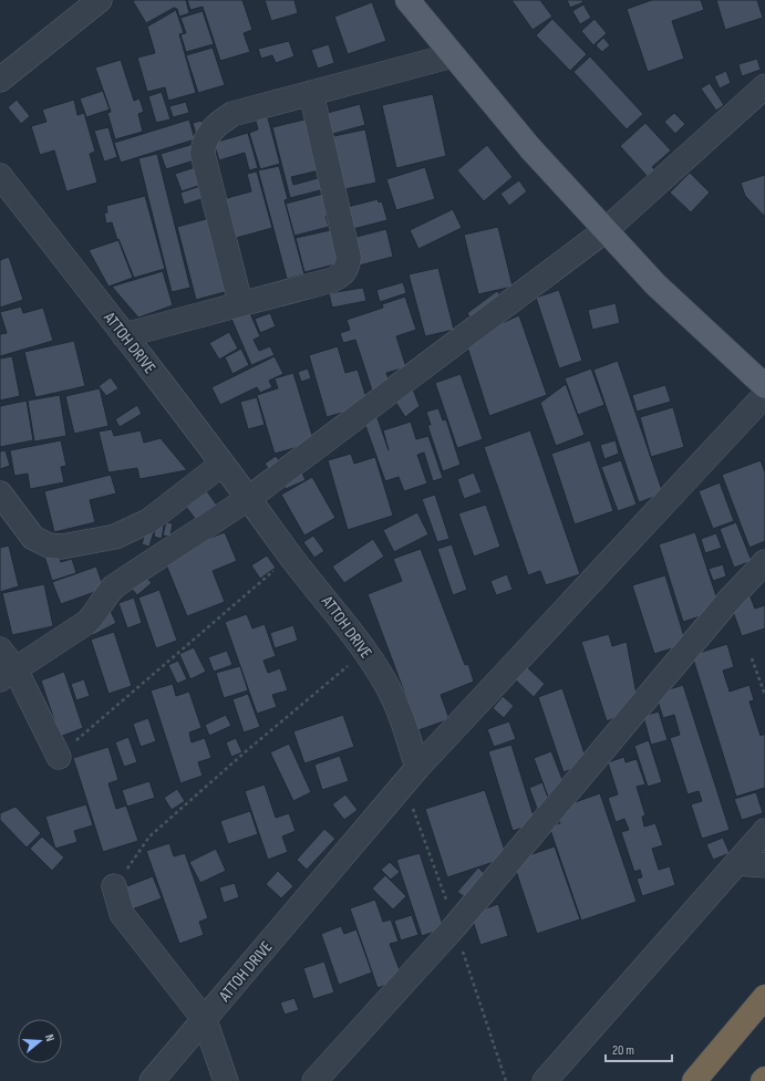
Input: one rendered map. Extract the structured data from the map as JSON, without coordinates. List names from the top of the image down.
{
  "streets": {
    "street": ["ATTOH DRIVE"]
  },
  "scale_bar": "20 m",
  "north": "right"
}
